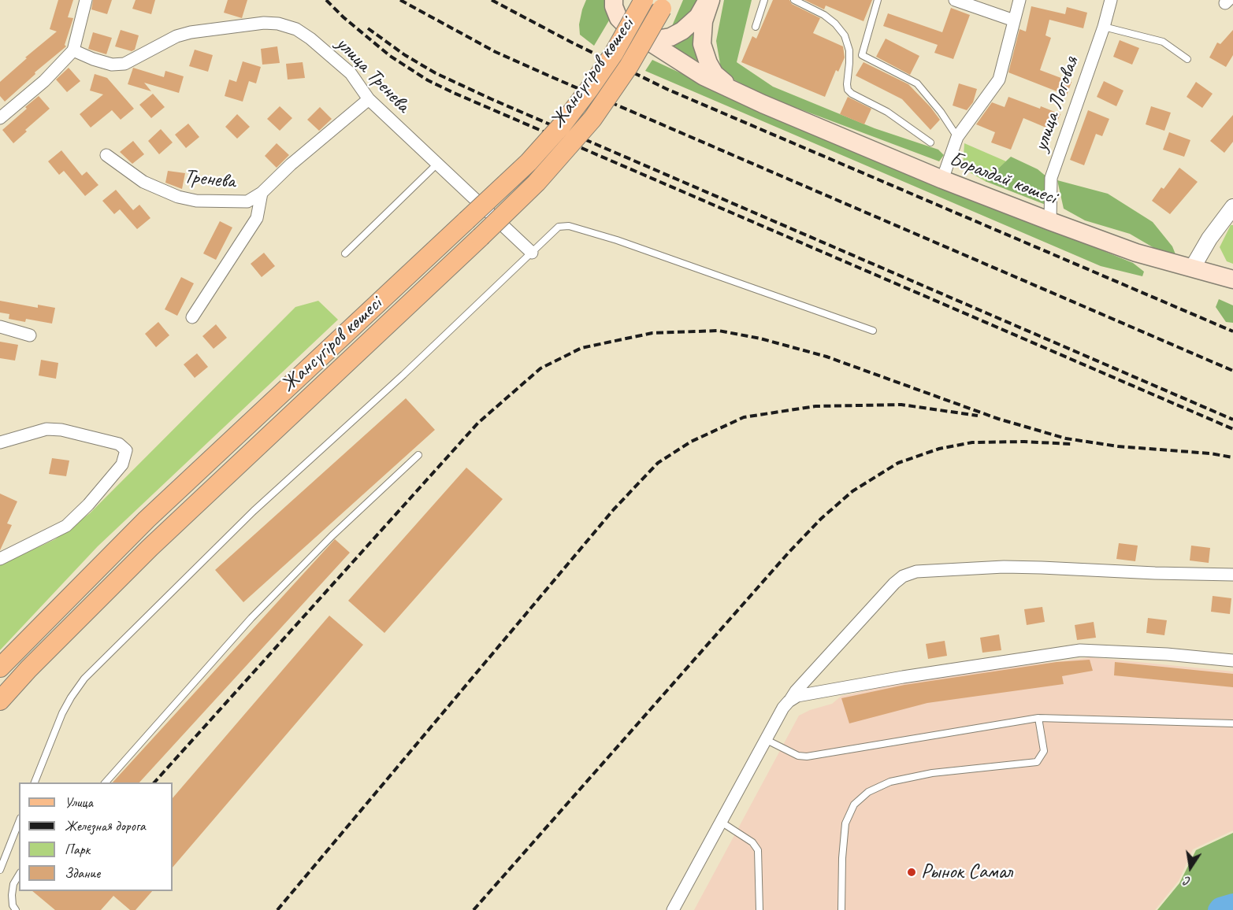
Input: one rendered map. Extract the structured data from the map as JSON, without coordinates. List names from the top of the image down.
{
  "streets": {
    "main road": ["Жансүгіров көшесі", "Боралдай көшесі"],
    "street": ["улица Тренева", "улица Логовая", "Тренева"]
  },
  "crossings": [
    ["улица Тренева", "Тренева"],
    ["улица Логовая", "Боралдай көшесі"]
  ],
  "places": ["Рынок Самал"],
  "legend": [
    "Улица",
    "Железная дорога",
    "Парк",
    "Здание"
  ],
  "north": "bottom"
}
